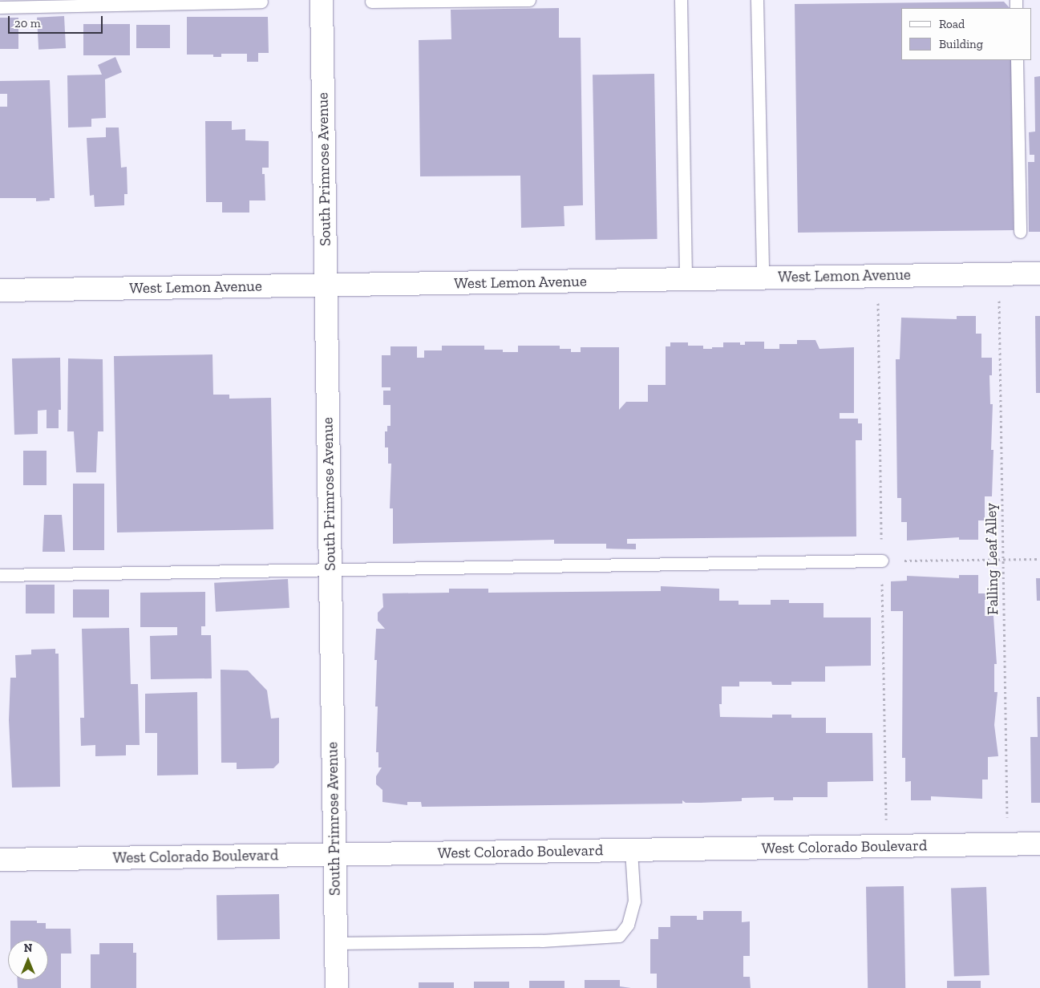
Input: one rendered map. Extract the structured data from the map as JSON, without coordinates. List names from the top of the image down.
{
  "streets": {
    "street": ["South Primrose Avenue", "West Lemon Avenue", "West Colorado Boulevard"],
    "path": ["Falling Leaf Alley"]
  },
  "crossings": [
    ["South Primrose Avenue", "West Lemon Avenue"],
    ["South Primrose Avenue", "West Colorado Boulevard"],
    ["West Lemon Avenue", "Falling Leaf Alley"],
    ["Falling Leaf Alley", "West Colorado Boulevard"]
  ],
  "legend": ["Road", "Building"],
  "scale_bar": "20 m",
  "north": "top"
}
